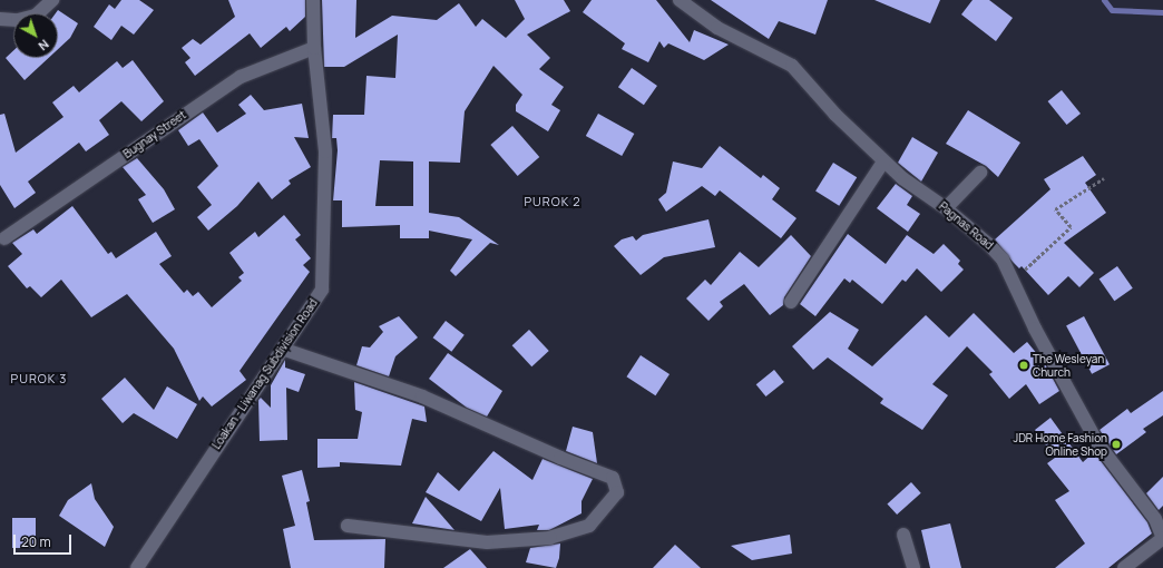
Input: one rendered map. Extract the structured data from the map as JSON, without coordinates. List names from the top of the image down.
{
  "streets": {
    "street": ["Bugnay Street", "Pagnas Road", "Loakan - Liwanag Subdivision Road"]
  },
  "crossings": [
    ["Bugnay Street", "Loakan - Liwanag Subdivision Road"]
  ],
  "districts": ["PUROK 2", "PUROK 3"],
  "places": ["The Wesleyan Church", "JDR Home Fashion Online Shop"],
  "scale_bar": "20 m",
  "north": "bottom right"
}
